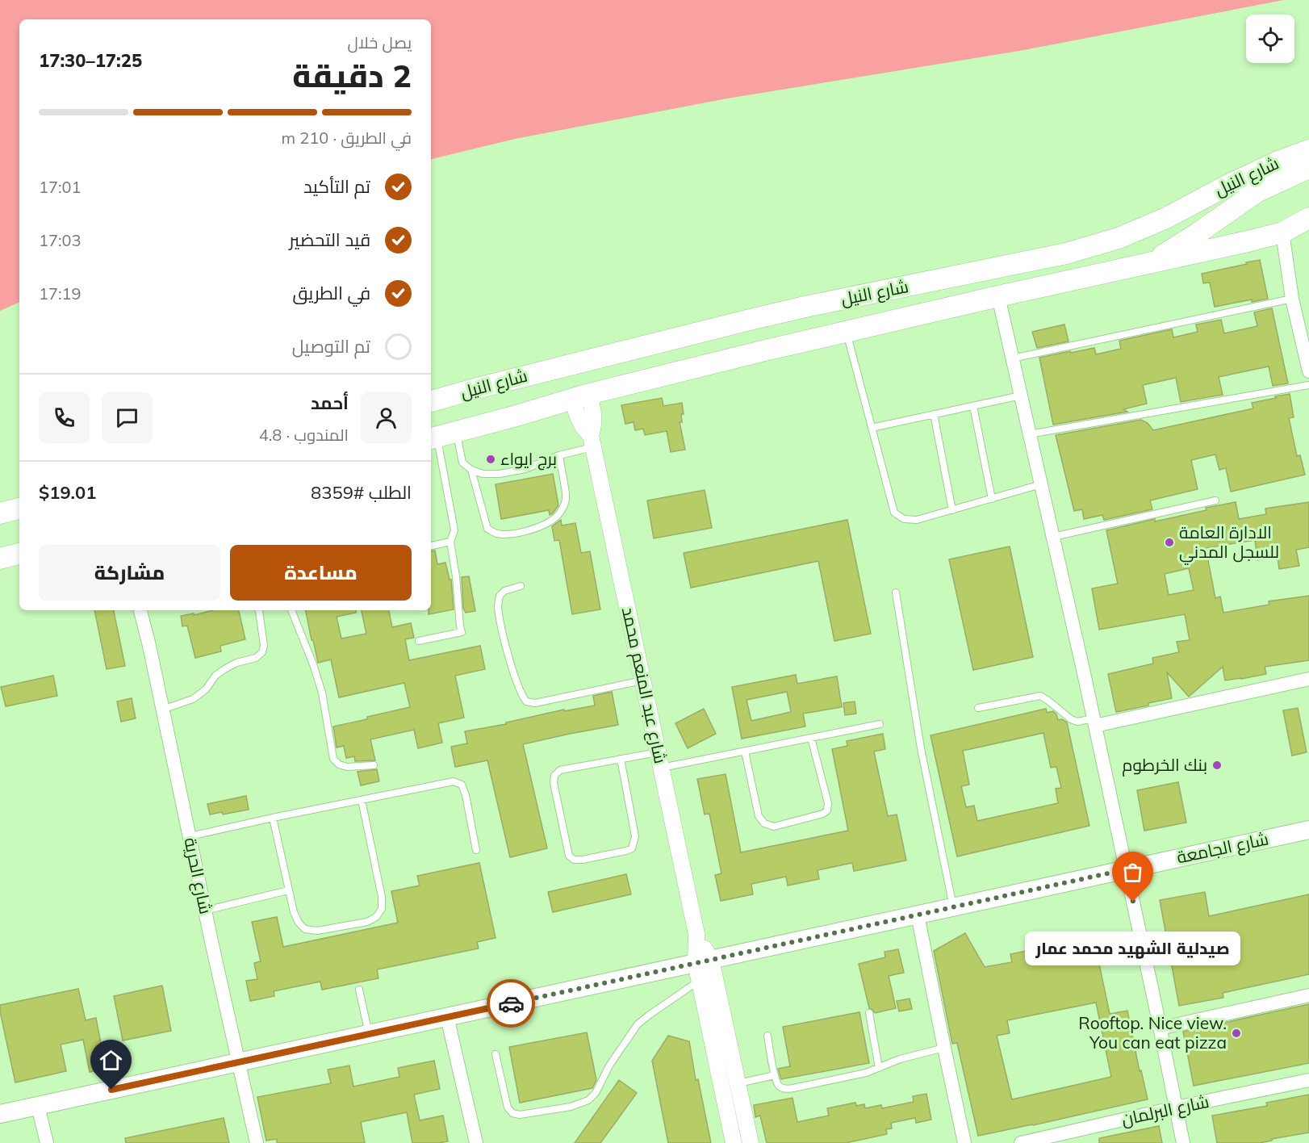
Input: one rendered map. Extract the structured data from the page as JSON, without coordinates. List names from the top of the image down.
{
  "streets": {
    "main road": ["شارع النيل", "شارع الجامعة"],
    "street": ["شارع عبد المنعم محمد", "شارع الحرية", "شارع البرلمان"]
  },
  "crossings": [
    ["شارع النيل", "شارع عبد المنعم محمد"],
    ["شارع عبد المنعم محمد", "شارع الجامعة"],
    ["شارع الجامعة", "شارع الحرية"]
  ],
  "places": [
    "برج ايواء",
    "الادارة العامة للسجل المدني",
    "بنك الخرطوم",
    "صيدلية الشهيد محمد عمار",
    "Rooftop. Nice view. You can eat pizza"
  ],
  "page": {
    "heading": ["2 دقيقة", "يصل خلال", "17:25–17:30"],
    "panel": [
      "أحمد",
      "المندوب · 4.8",
      "الطلب #8359",
      "$19.01"
    ],
    "bar": "في الطريق · 210 m",
    "list": [
      ["تم التأكيد", "17:01"],
      ["قيد التحضير", "17:03"],
      ["في الطريق", "17:19"],
      "تم التوصيل"
    ],
    "buttons": ["مساعدة", "مشاركة"],
    "bubble": "صيدلية الشهيد محمد عمار"
  }
}
